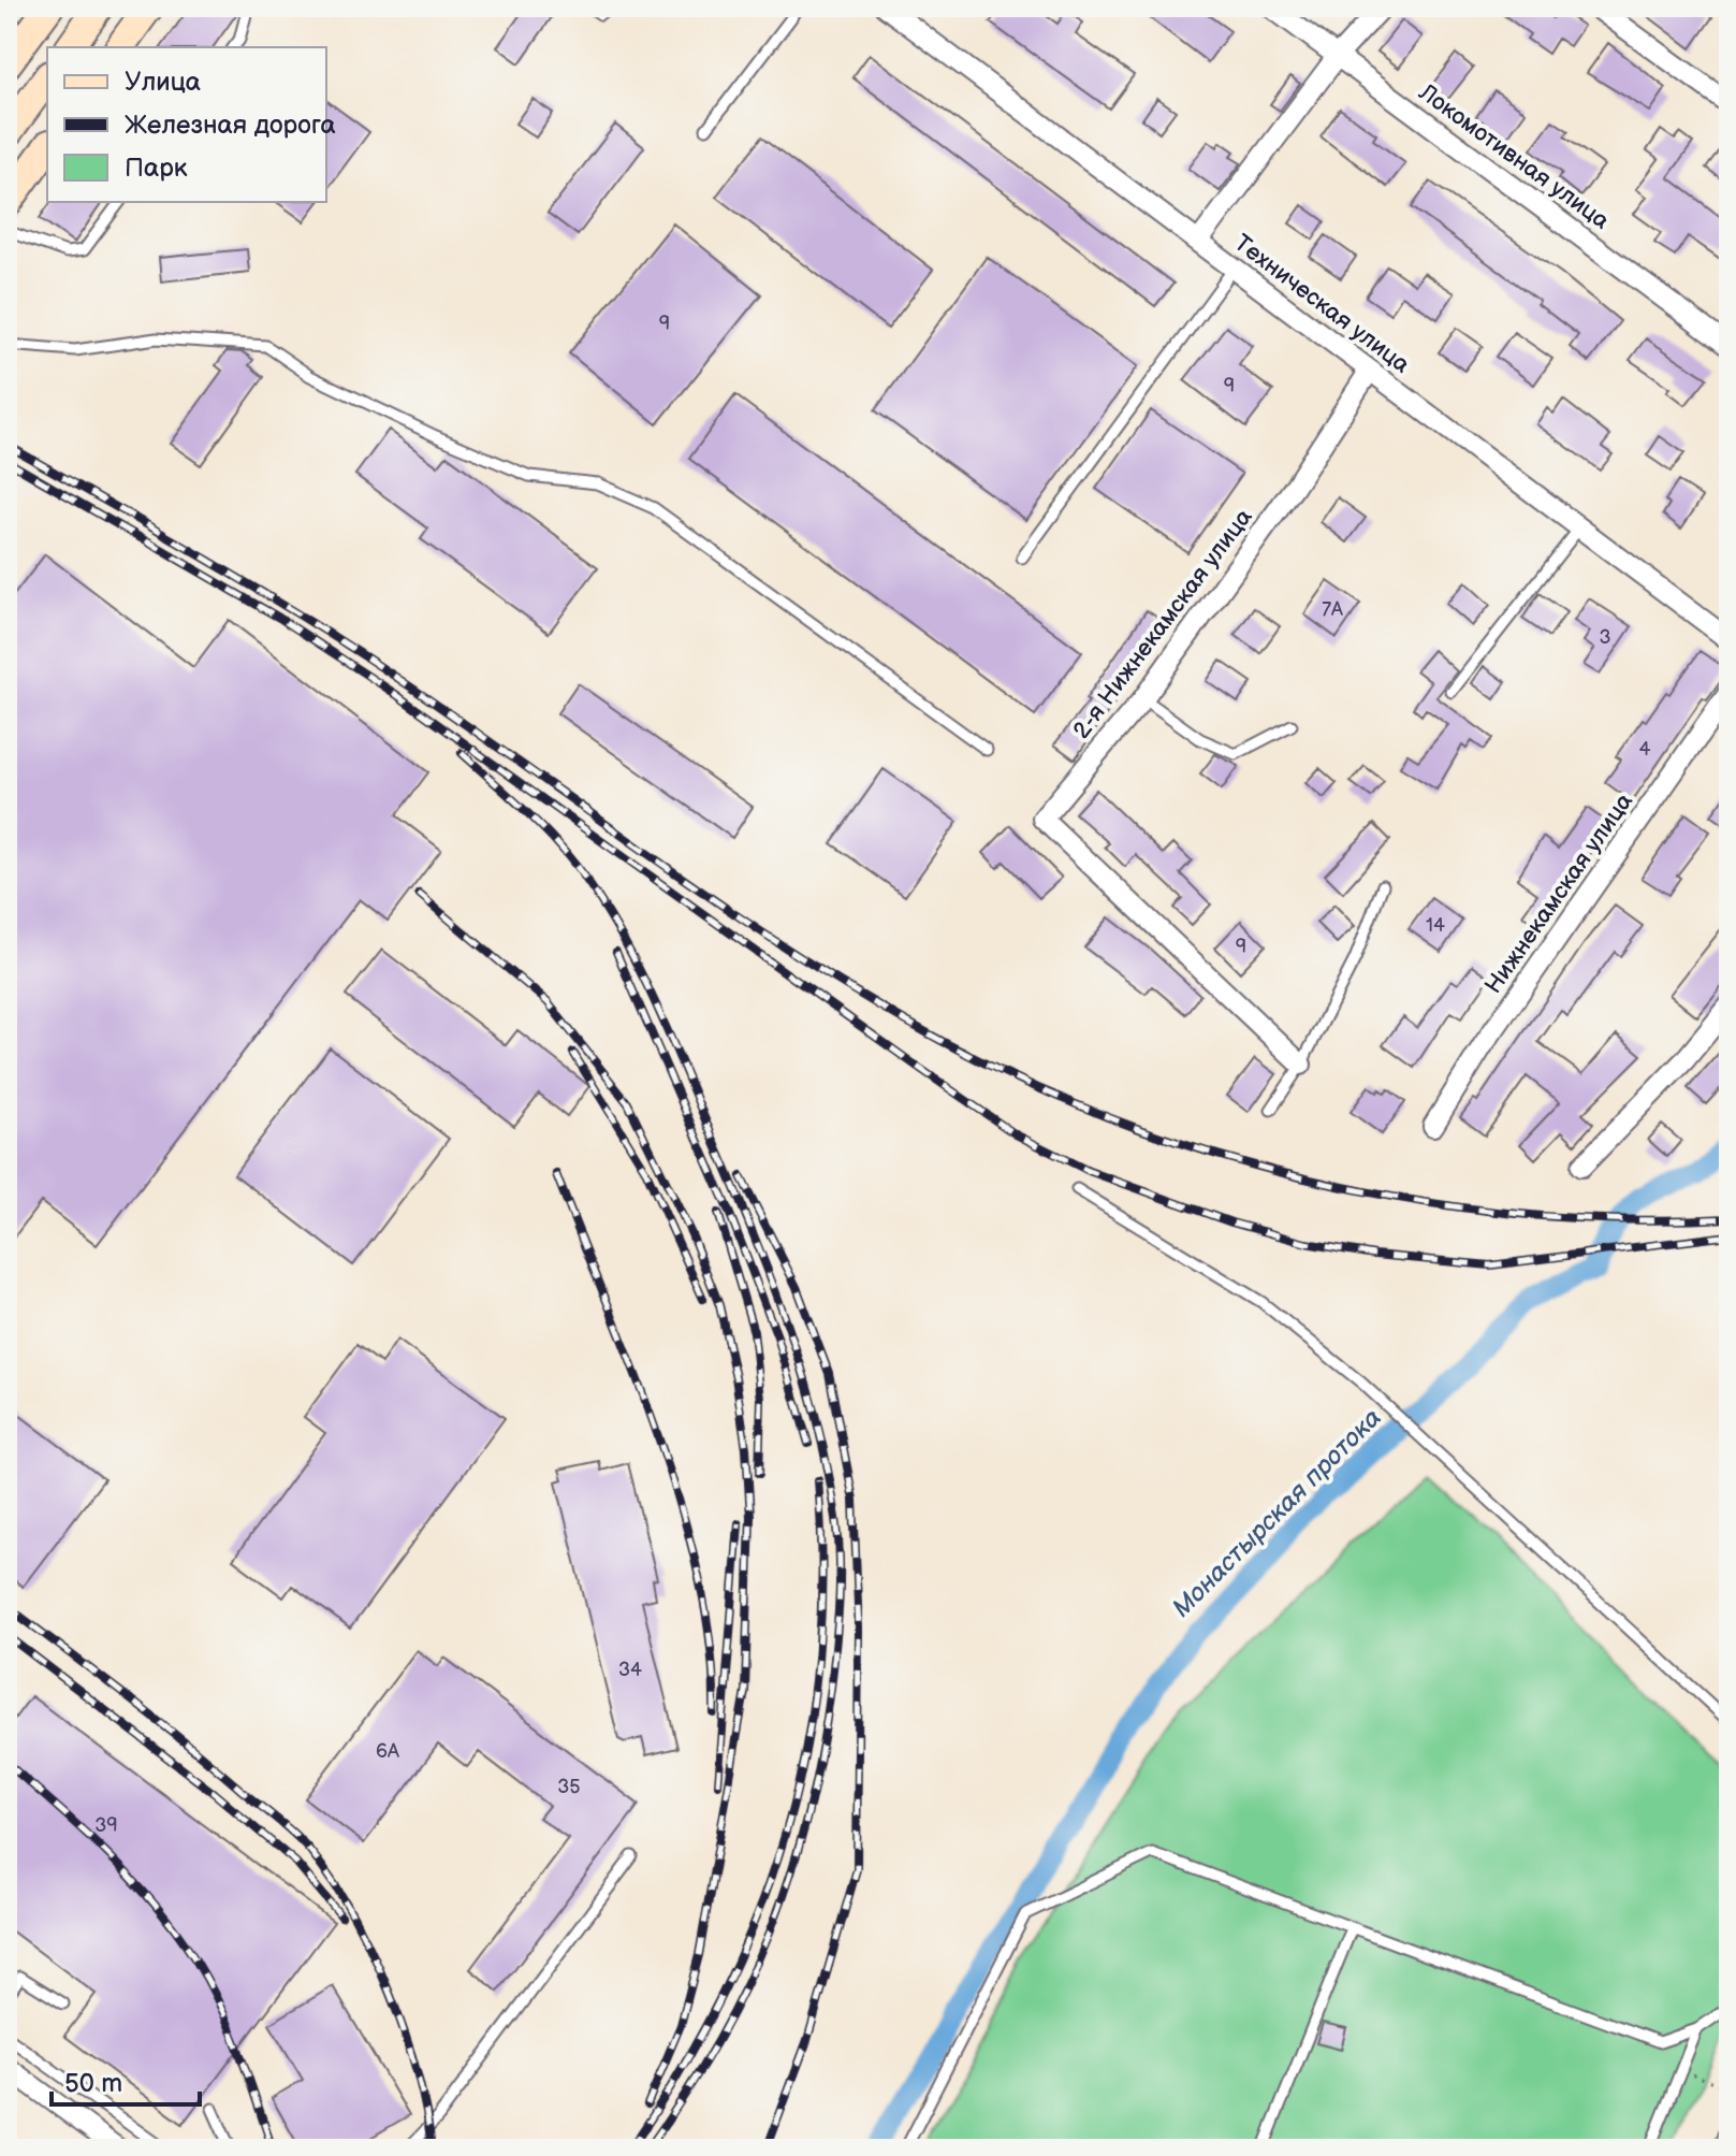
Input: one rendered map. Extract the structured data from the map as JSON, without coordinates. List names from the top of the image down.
{
  "streets": {
    "street": [
      "Локомотивная улица",
      "Техническая улица",
      "2-я Нижнекамская улица",
      "Нижнекамская улица"
    ]
  },
  "crossings": [
    ["Техническая улица", "2-я Нижнекамская улица"]
  ],
  "water": ["Монастырская протока"],
  "house_numbers": [
    "9",
    "9",
    "7А",
    "3",
    "4",
    "14",
    "9",
    "34",
    "6А",
    "35",
    "39"
  ],
  "legend": ["Улица", "Железная дорога", "Парк"],
  "scale_bar": "50 m"
}
